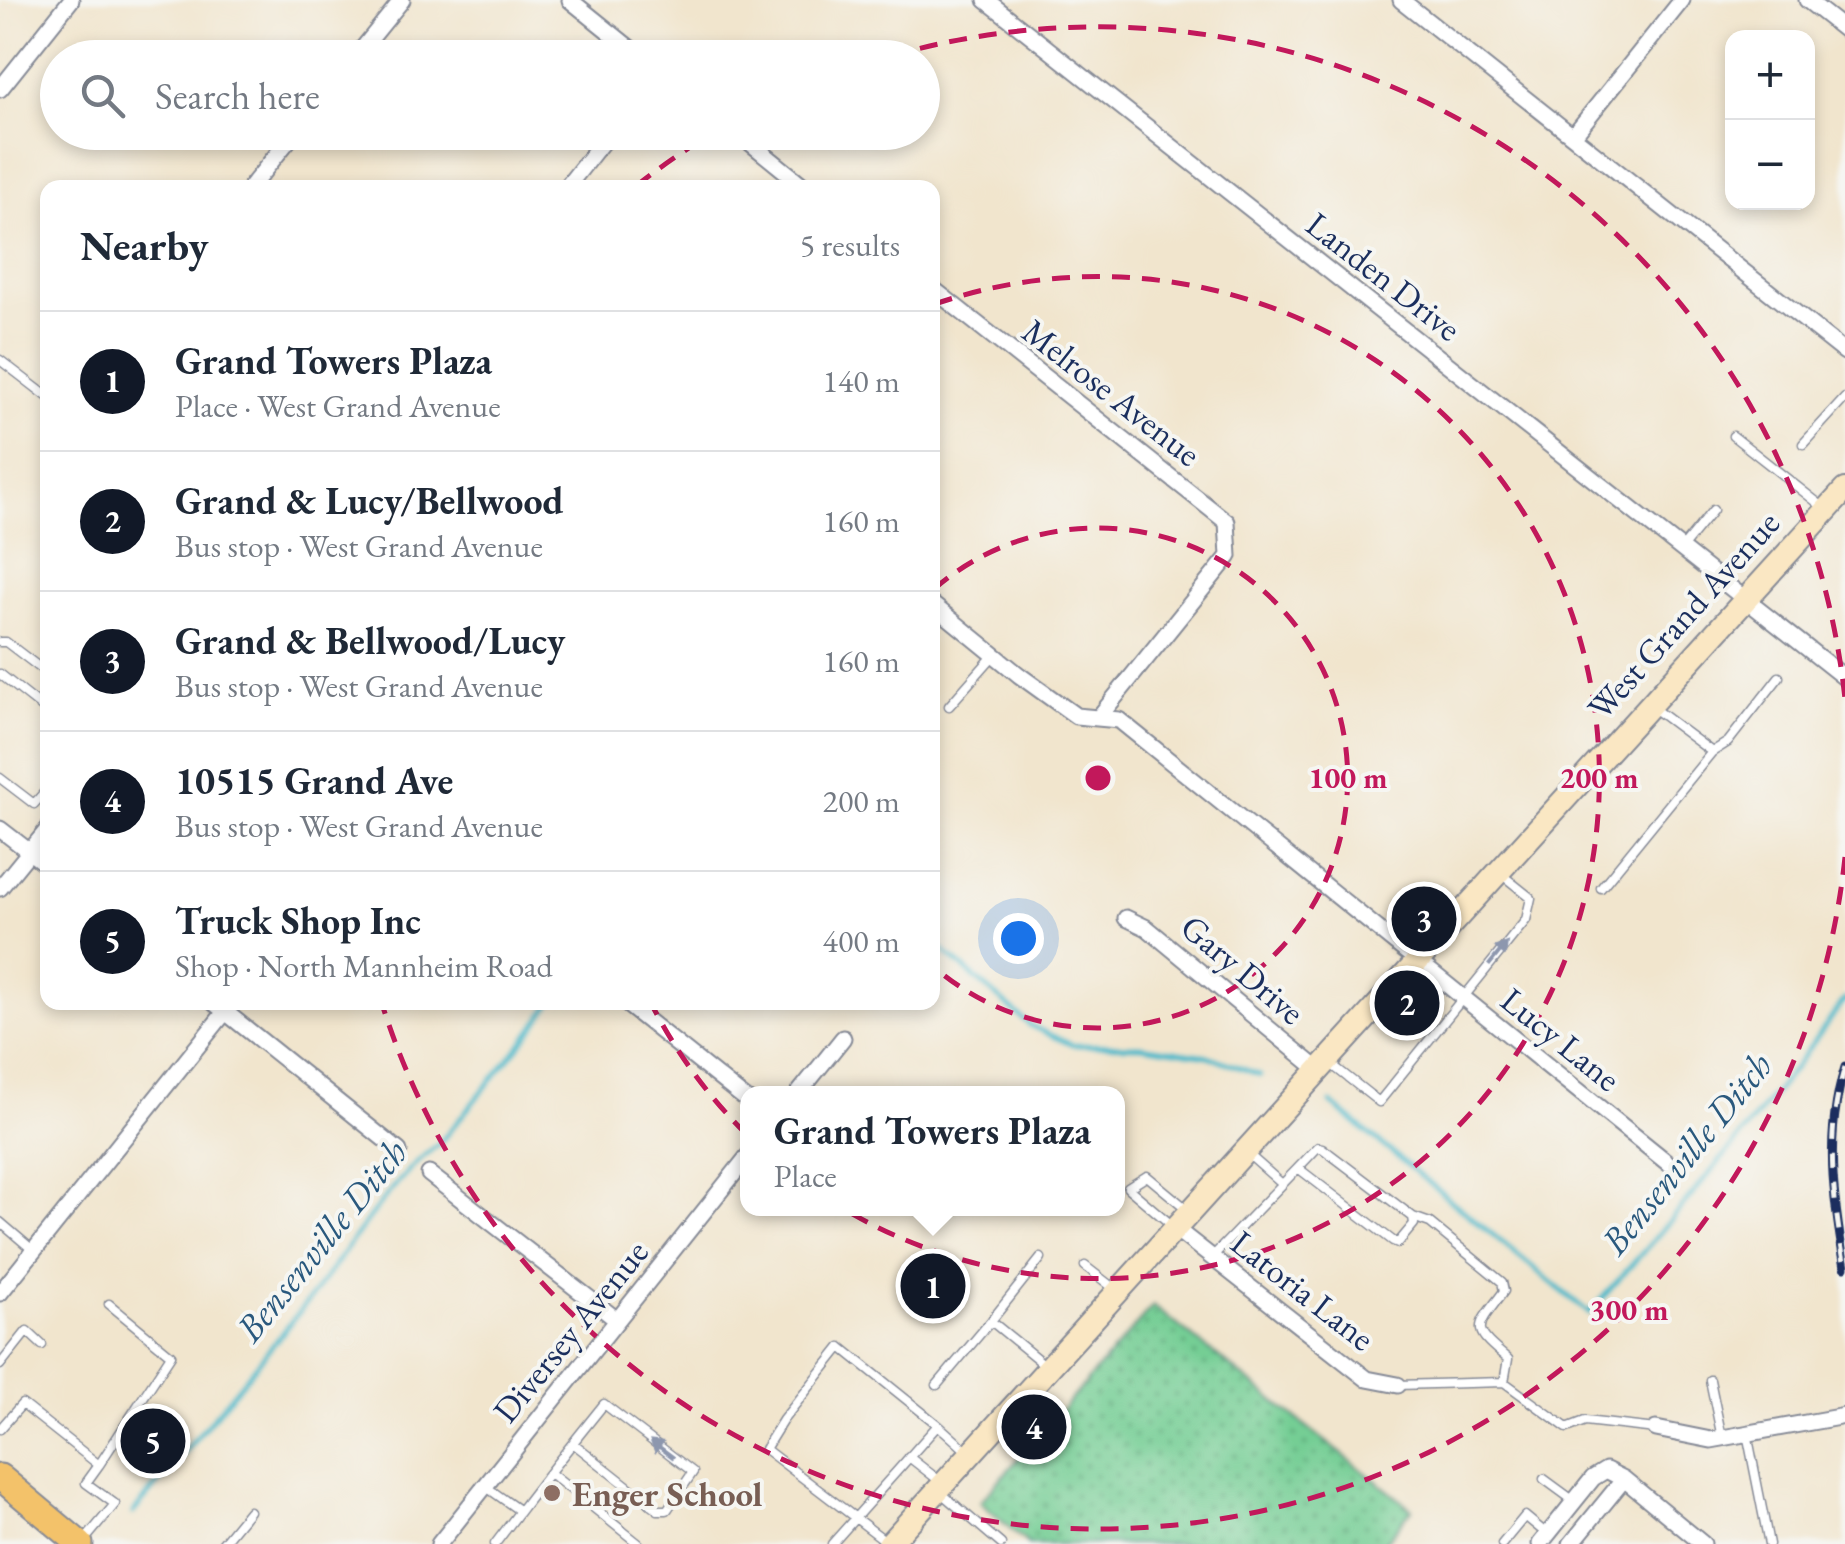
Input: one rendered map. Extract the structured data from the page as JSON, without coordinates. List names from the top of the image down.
{
  "streets": {
    "main road": ["West Grand Avenue"],
    "street": [
      "Landen Drive",
      "Melrose Avenue",
      "Gary Drive",
      "Lucy Lane",
      "Latoria Lane",
      "Diversey Avenue"
    ]
  },
  "crossings": [
    ["Landen Drive", "West Grand Avenue"],
    ["Melrose Avenue", "Lucy Lane"],
    ["West Grand Avenue", "Gary Drive"],
    ["West Grand Avenue", "Lucy Lane"],
    ["West Grand Avenue", "Latoria Lane"]
  ],
  "water": ["Bensenville Ditch"],
  "places": ["Enger School"],
  "page": {
    "map_buttons": ["+", "−"],
    "search": "Search here",
    "heading": ["Nearby", "5 results"],
    "list": [
      {
        "mark": "1",
        "name": "Grand Towers Plaza",
        "note": "Place · West Grand Avenue",
        "value": "140 m"
      },
      {
        "mark": "2",
        "name": "Grand & Lucy/Bellwood",
        "note": "Bus stop · West Grand Avenue",
        "value": "160 m"
      },
      {
        "mark": "3",
        "name": "Grand & Bellwood/Lucy",
        "note": "Bus stop · West Grand Avenue",
        "value": "160 m"
      },
      {
        "mark": "4",
        "name": "10515 Grand Ave",
        "note": "Bus stop · West Grand Avenue",
        "value": "200 m"
      },
      {
        "mark": "5",
        "name": "Truck Shop Inc",
        "note": "Shop · North Mannheim Road",
        "value": "400 m"
      }
    ],
    "pins": [
      "3",
      "2",
      "1",
      "4",
      "5"
    ],
    "popup": ["Grand Towers Plaza", "Place"]
  },
  "rings": ["100 m", "200 m", "300 m"]
}
